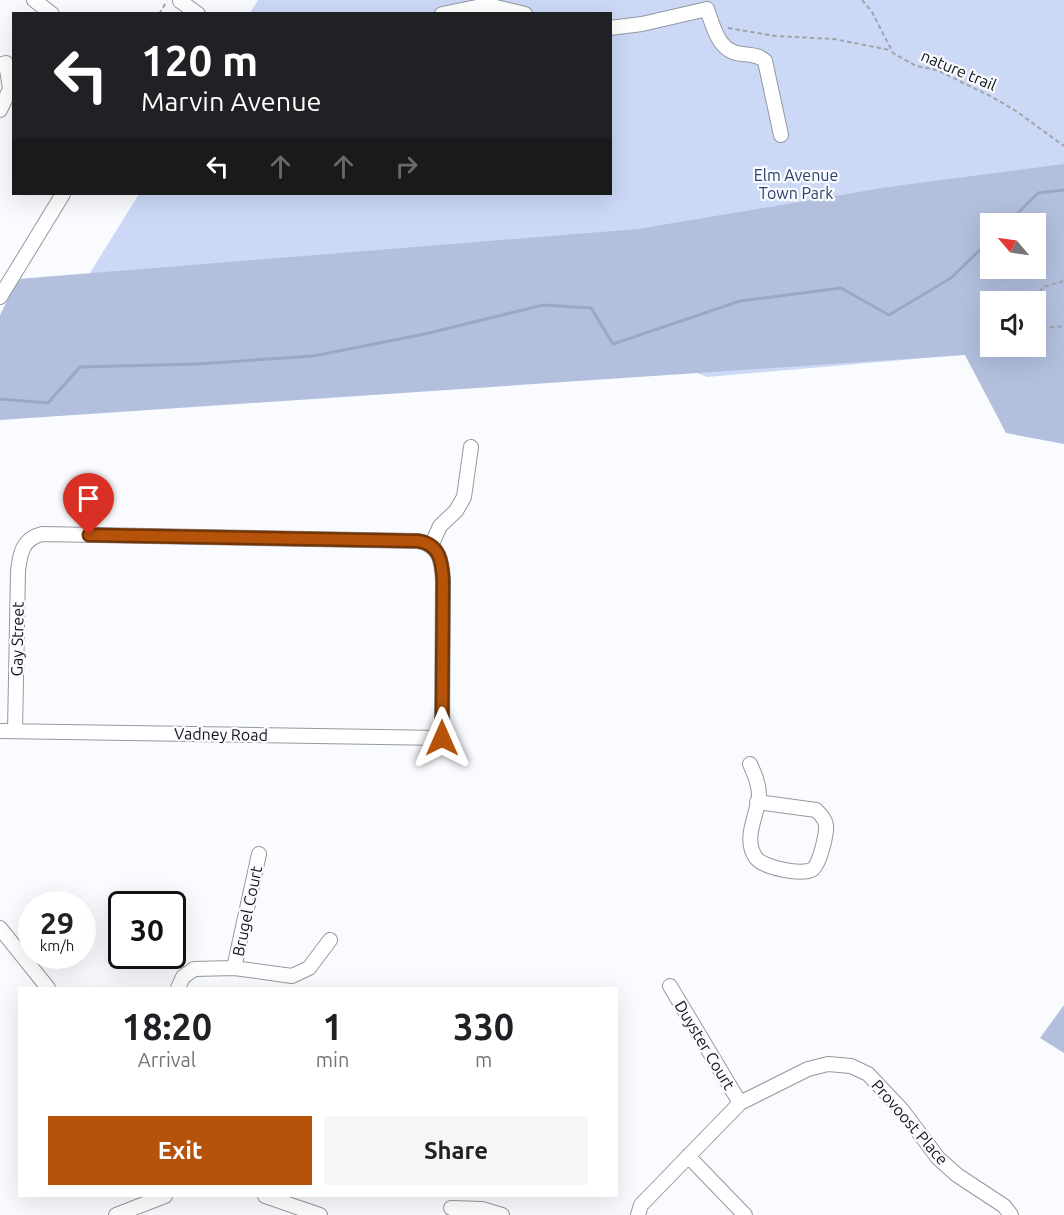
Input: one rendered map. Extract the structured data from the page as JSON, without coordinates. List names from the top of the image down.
{
  "streets": {
    "street": [
      "Gay Street",
      "Vadney Road",
      "Brugel Court",
      "Duyster Court",
      "Provoost Place"
    ],
    "path": ["nature trail"]
  },
  "crossings": [
    ["Gay Street", "Vadney Road"],
    ["Duyster Court", "Provoost Place"]
  ],
  "parks": ["Elm Avenue Town Park"],
  "north": "top left",
  "page": {
    "turn": ["120 m", "Marvin Avenue"],
    "speed": "29 km/h",
    "limit": "30",
    "eta": [
      "18:20",
      "Arrival",
      "1",
      "min",
      "330",
      "m"
    ],
    "buttons": ["Exit", "Share"]
  }
}
